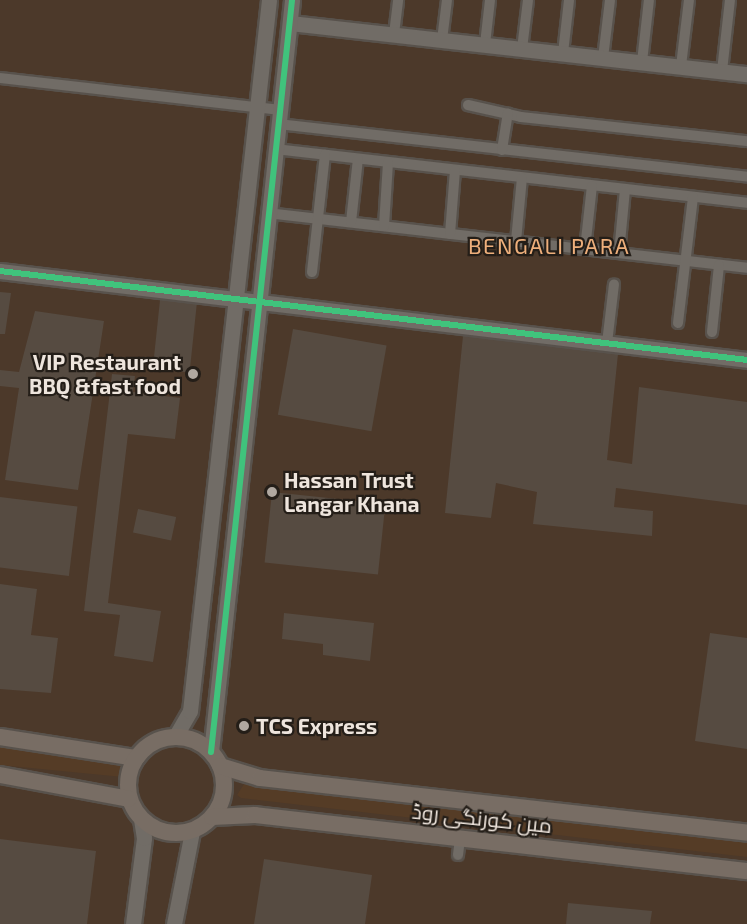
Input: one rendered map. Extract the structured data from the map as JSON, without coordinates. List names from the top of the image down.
{
  "streets": {
    "main road": ["مین کورنگی روڈ"]
  },
  "districts": ["BENGALI PARA"],
  "places": ["VIP Restaurant BBQ &fast food", "Hassan Trust Langar Khana", "TCS Express"]
}
